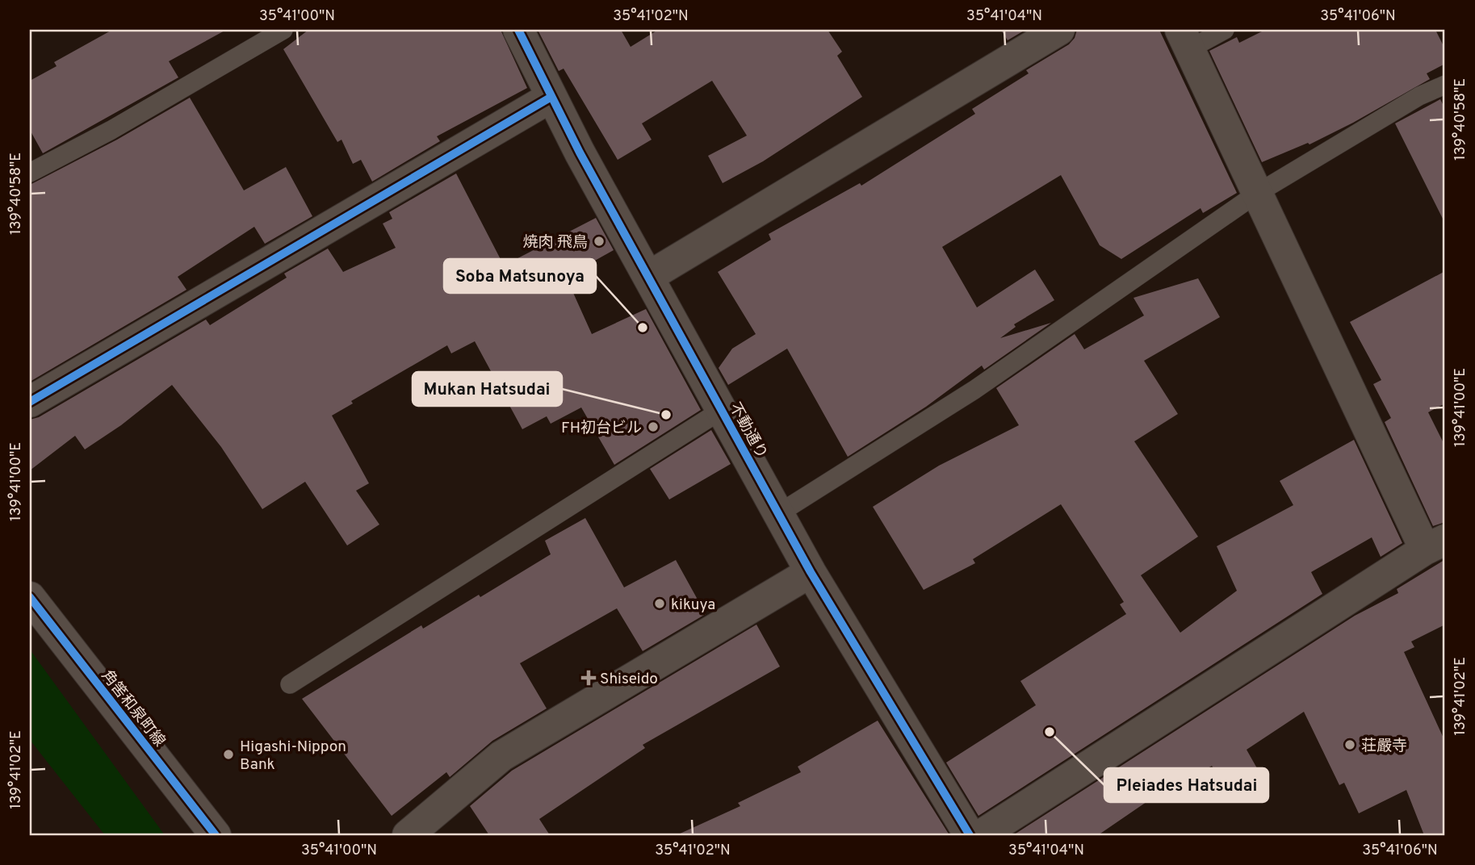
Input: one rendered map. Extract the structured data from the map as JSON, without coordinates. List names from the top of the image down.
{
  "streets": {
    "street": ["不動通り", "角筈和泉町線"]
  },
  "places": {
    "other": [
      "焼肉 飛鳥",
      "Soba Matsunoya",
      "Mukan Hatsudai",
      "FH初台ビル",
      "kikuya",
      "Pleiades Hatsudai",
      "荘嚴寺",
      "Higashi-Nippon Bank"
    ],
    "health": ["Shiseido"]
  },
  "coordinates": [
    "35°41'00\"N",
    "35°41'02\"N",
    "35°41'04\"N",
    "35°41'06\"N",
    "139°40'58\"E",
    "139°41'00\"E",
    "139°41'02\"E"
  ]
}
